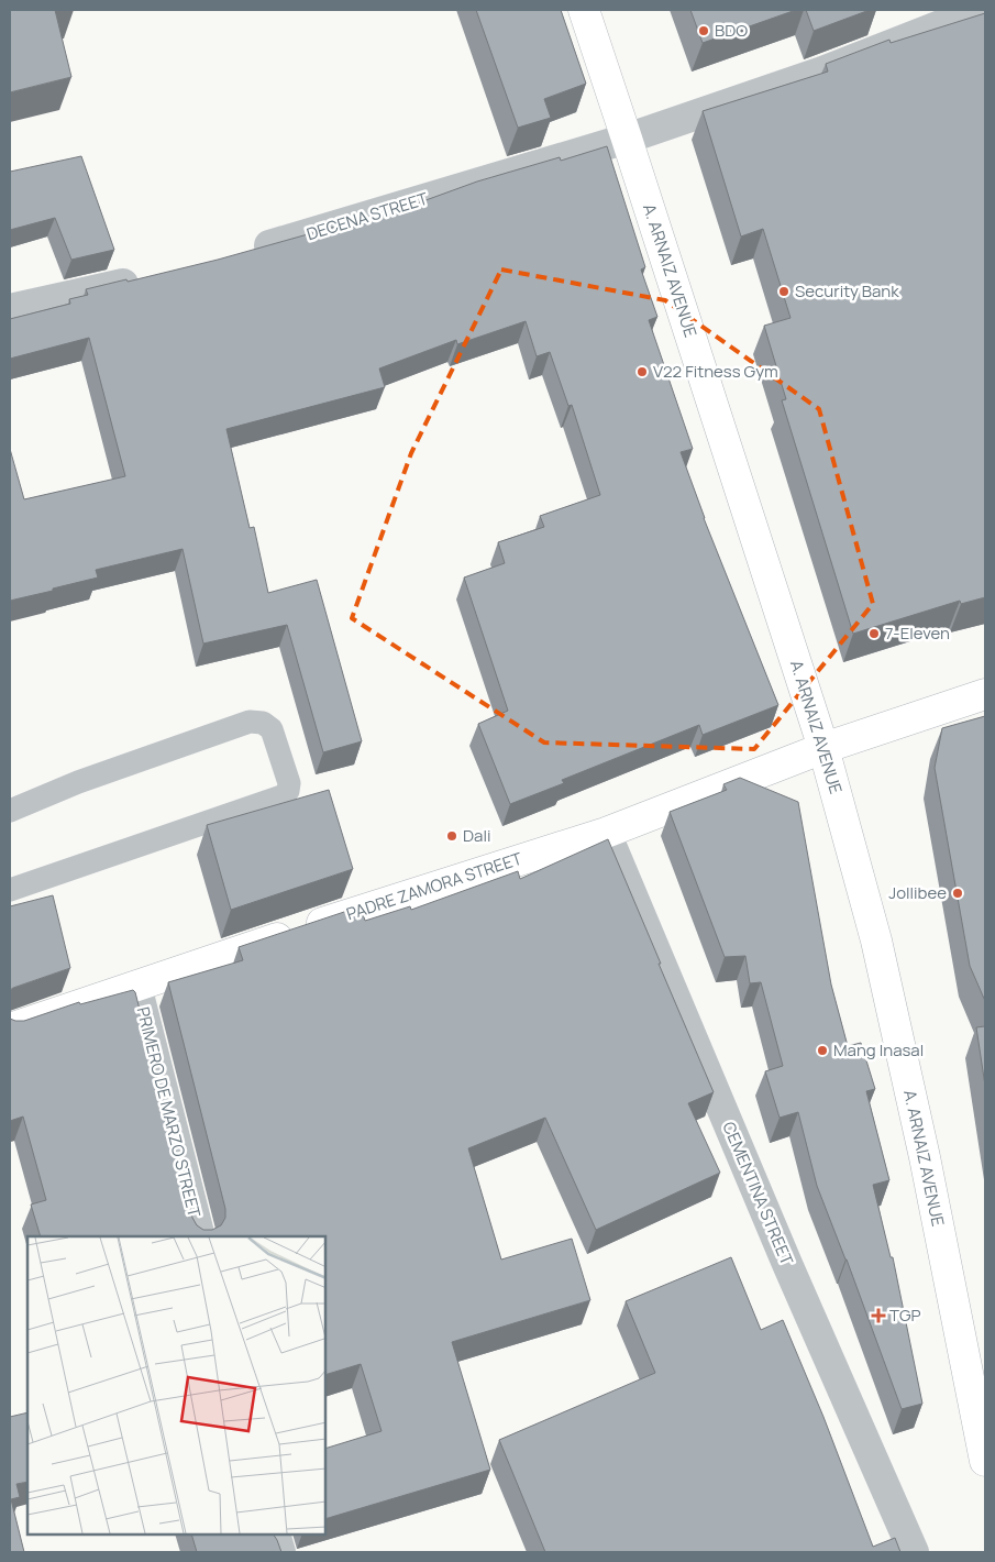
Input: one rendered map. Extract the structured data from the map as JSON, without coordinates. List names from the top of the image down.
{
  "streets": {
    "main road": ["A. ARNAIZ AVENUE", "PADRE ZAMORA STREET"],
    "street": ["DECENA STREET", "PRIMERO DE MARZO STREET", "CEMENTINA STREET"]
  },
  "crossings": [
    ["DECENA STREET", "A. ARNAIZ AVENUE"],
    ["A. ARNAIZ AVENUE", "PADRE ZAMORA STREET"],
    ["PADRE ZAMORA STREET", "PRIMERO DE MARZO STREET"],
    ["PADRE ZAMORA STREET", "CEMENTINA STREET"]
  ],
  "places": {
    "other": [
      "BDO",
      "Security Bank",
      "V22 Fitness Gym",
      "7-Eleven",
      "Dali",
      "Jollibee",
      "Mang Inasal"
    ],
    "health": ["TGP"]
  }
}
